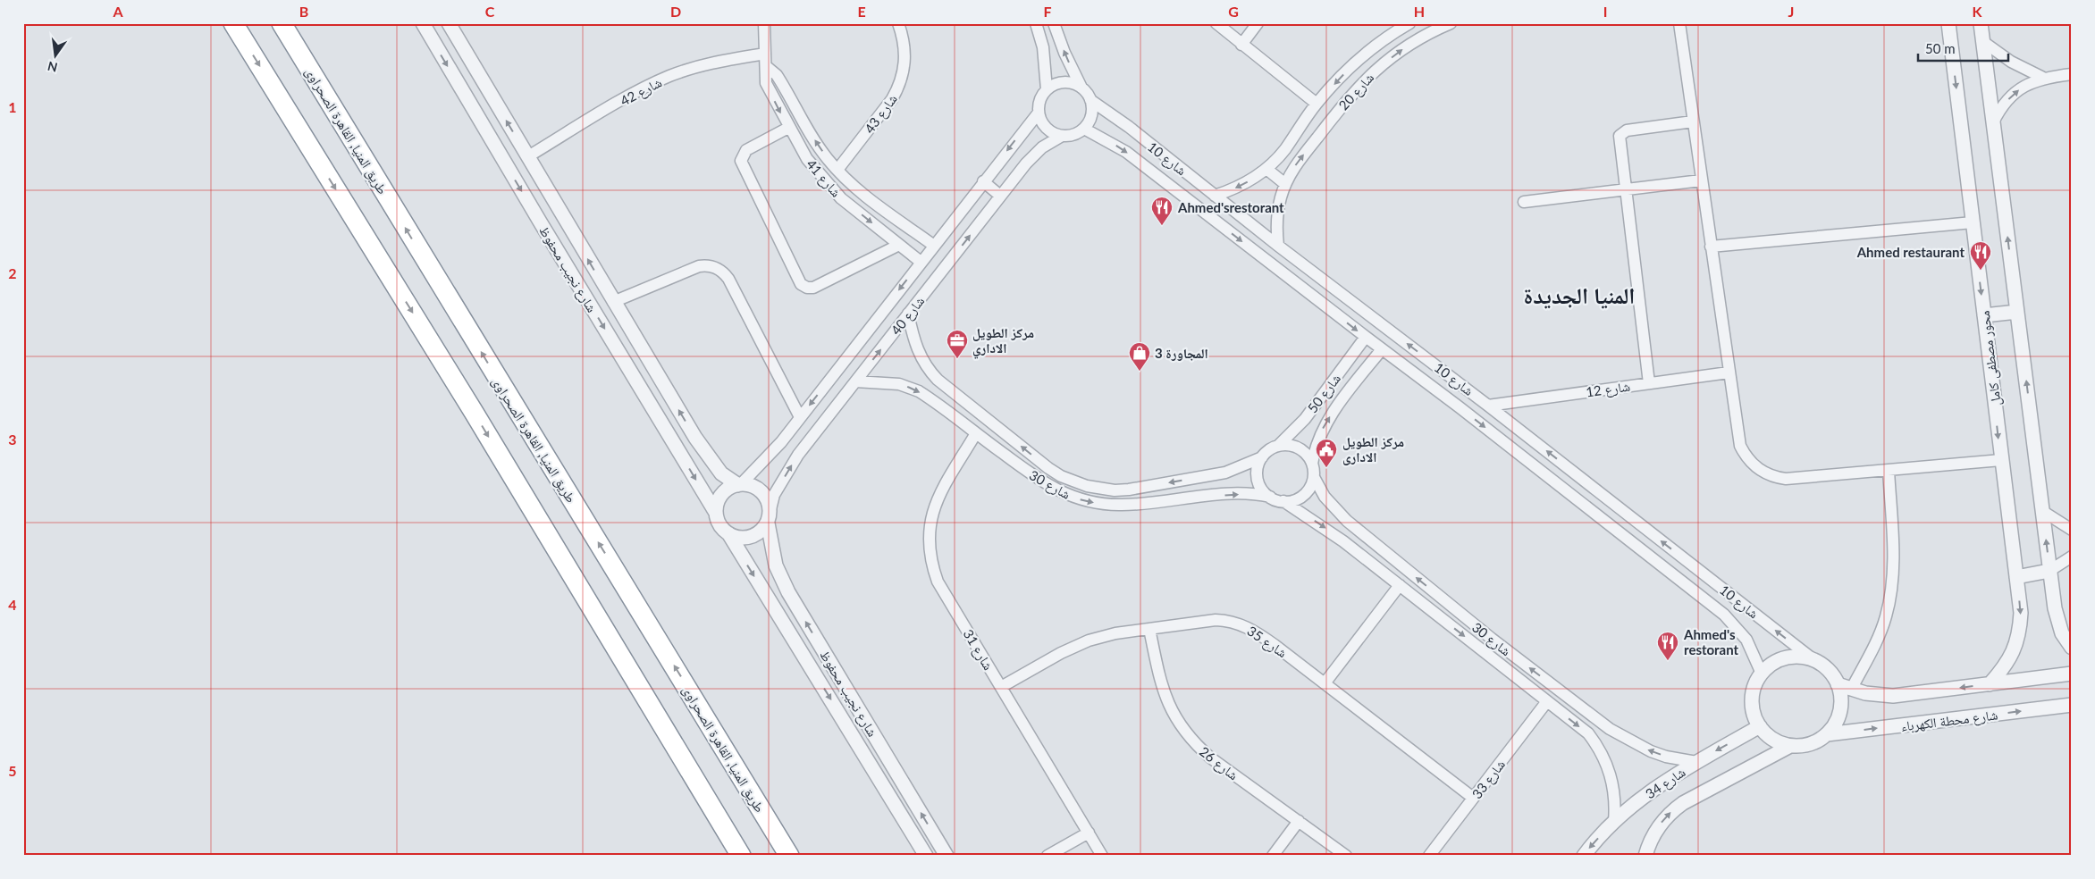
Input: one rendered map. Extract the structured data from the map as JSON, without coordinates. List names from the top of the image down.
{
  "streets": {
    "highway": ["طريق المنيا, القاهرة الصحراوى"],
    "street": [
      "شارع 42",
      "شارع 20",
      "شارع 43",
      "شارع 10",
      "شارع 41",
      "شارع نجيب محفوظ",
      "شارع 40",
      "محور مصطفى كامل",
      "شارع 12",
      "شارع 50",
      "شارع 30",
      "شارع 35",
      "شارع 31",
      "شارع محطة الكهرباء",
      "شارع 26",
      "شارع 33",
      "شارع 34"
    ]
  },
  "crossings": [
    ["شارع 42", "شارع 41"],
    ["شارع 42", "شارع نجيب محفوظ"],
    ["شارع 20", "شارع 10"],
    ["شارع 43", "شارع 41"],
    ["شارع 10", "شارع 40"],
    ["شارع 10", "شارع 12"],
    ["شارع 10", "شارع 50"],
    ["شارع 10", "شارع محطة الكهرباء"],
    ["شارع 10", "شارع 34"],
    ["شارع 41", "شارع 40"],
    ["شارع نجيب محفوظ", "شارع 40"],
    ["شارع 40", "شارع 30"],
    ["شارع 50", "شارع 30"],
    ["شارع 30", "شارع 31"],
    ["شارع 30", "شارع 33"],
    ["شارع 30", "شارع 34"],
    ["شارع 35", "شارع 31"],
    ["شارع 35", "شارع 26"],
    ["شارع 35", "شارع 33"],
    ["شارع محطة الكهرباء", "شارع 34"]
  ],
  "districts": ["المنيا الجديدة"],
  "places": {
    "restaurant": ["Ahmed'srestorant", "Ahmed restaurant", "Ahmed's restorant"],
    "office": ["مركز الطويل الاداري"],
    "shop": ["المجاورة 3"],
    "public building": ["مركز الطويل الادارى"]
  },
  "scale_bar": "50 m",
  "north": "bottom",
  "grid": {
    "columns": [
      "A",
      "B",
      "C",
      "D",
      "E",
      "F",
      "G",
      "H",
      "I",
      "J",
      "K"
    ],
    "rows": [
      "1",
      "2",
      "3",
      "4",
      "5"
    ]
  }
}
